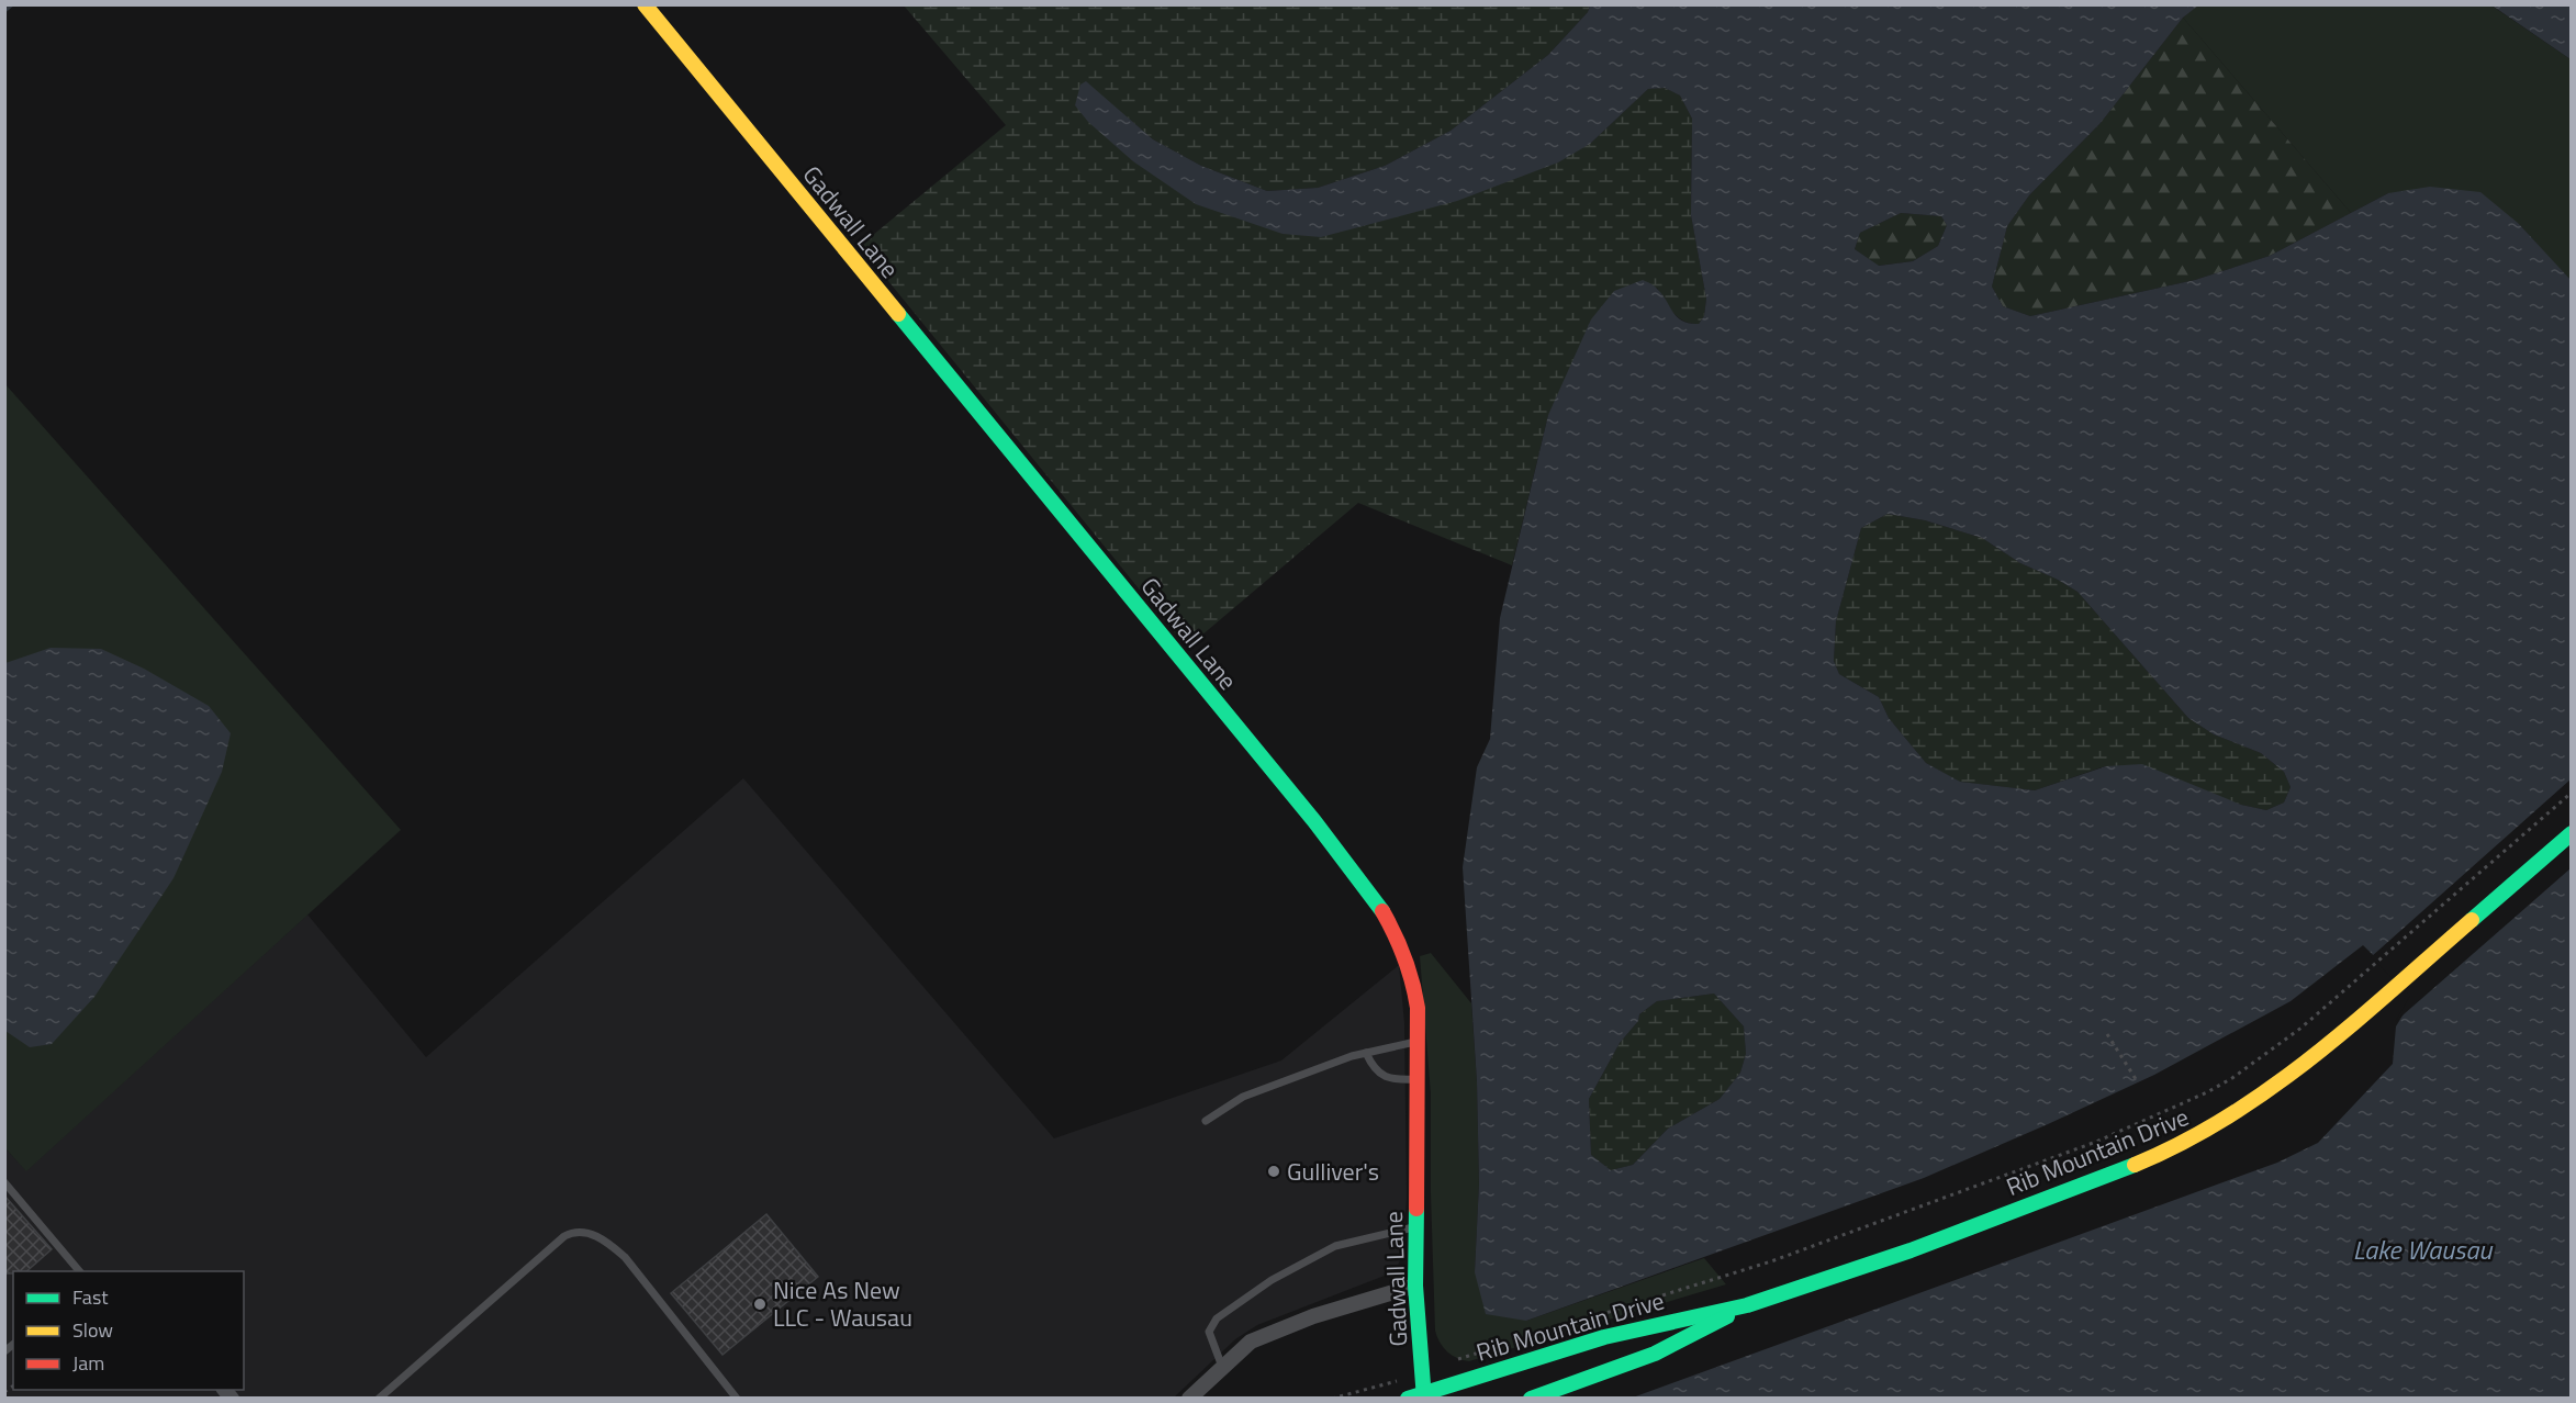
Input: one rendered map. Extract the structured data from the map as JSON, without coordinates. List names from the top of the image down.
{
  "streets": {
    "street": ["Gadwall Lane", "Rib Mountain Drive"]
  },
  "crossings": [
    ["Gadwall Lane", "Rib Mountain Drive"]
  ],
  "water": ["Lake Wausau"],
  "places": ["Gulliver's", "Nice As New LLC - Wausau"],
  "legend": ["Fast", "Slow", "Jam"]
}
